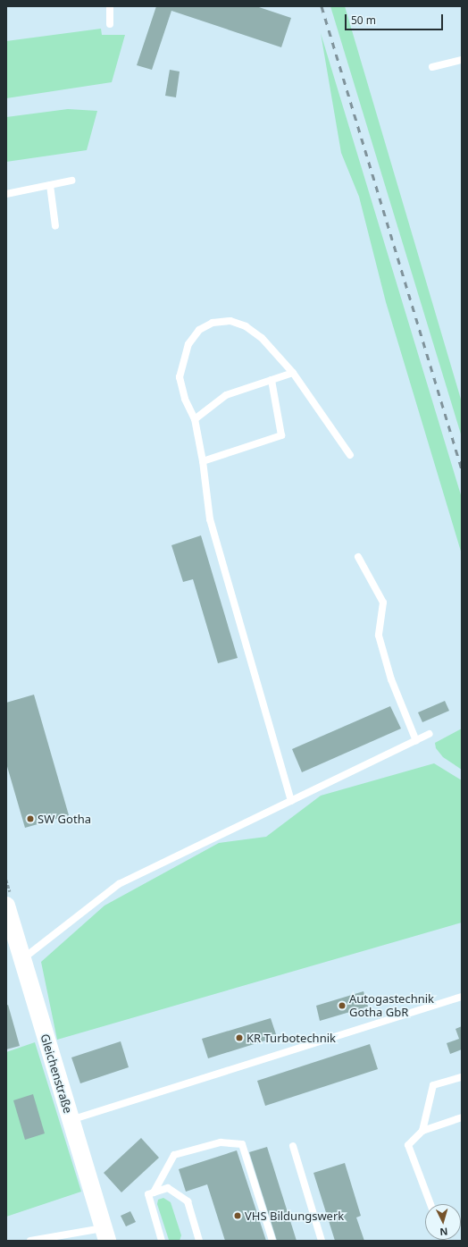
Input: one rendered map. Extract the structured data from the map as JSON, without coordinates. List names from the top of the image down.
{
  "streets": {
    "street": ["Gleichenstraße"]
  },
  "places": [
    "SW Gotha",
    "Autogastechnik Gotha GbR",
    "KR Turbotechnik",
    "VHS Bildungswerk"
  ],
  "scale_bar": "50 m",
  "north": "bottom"
}
